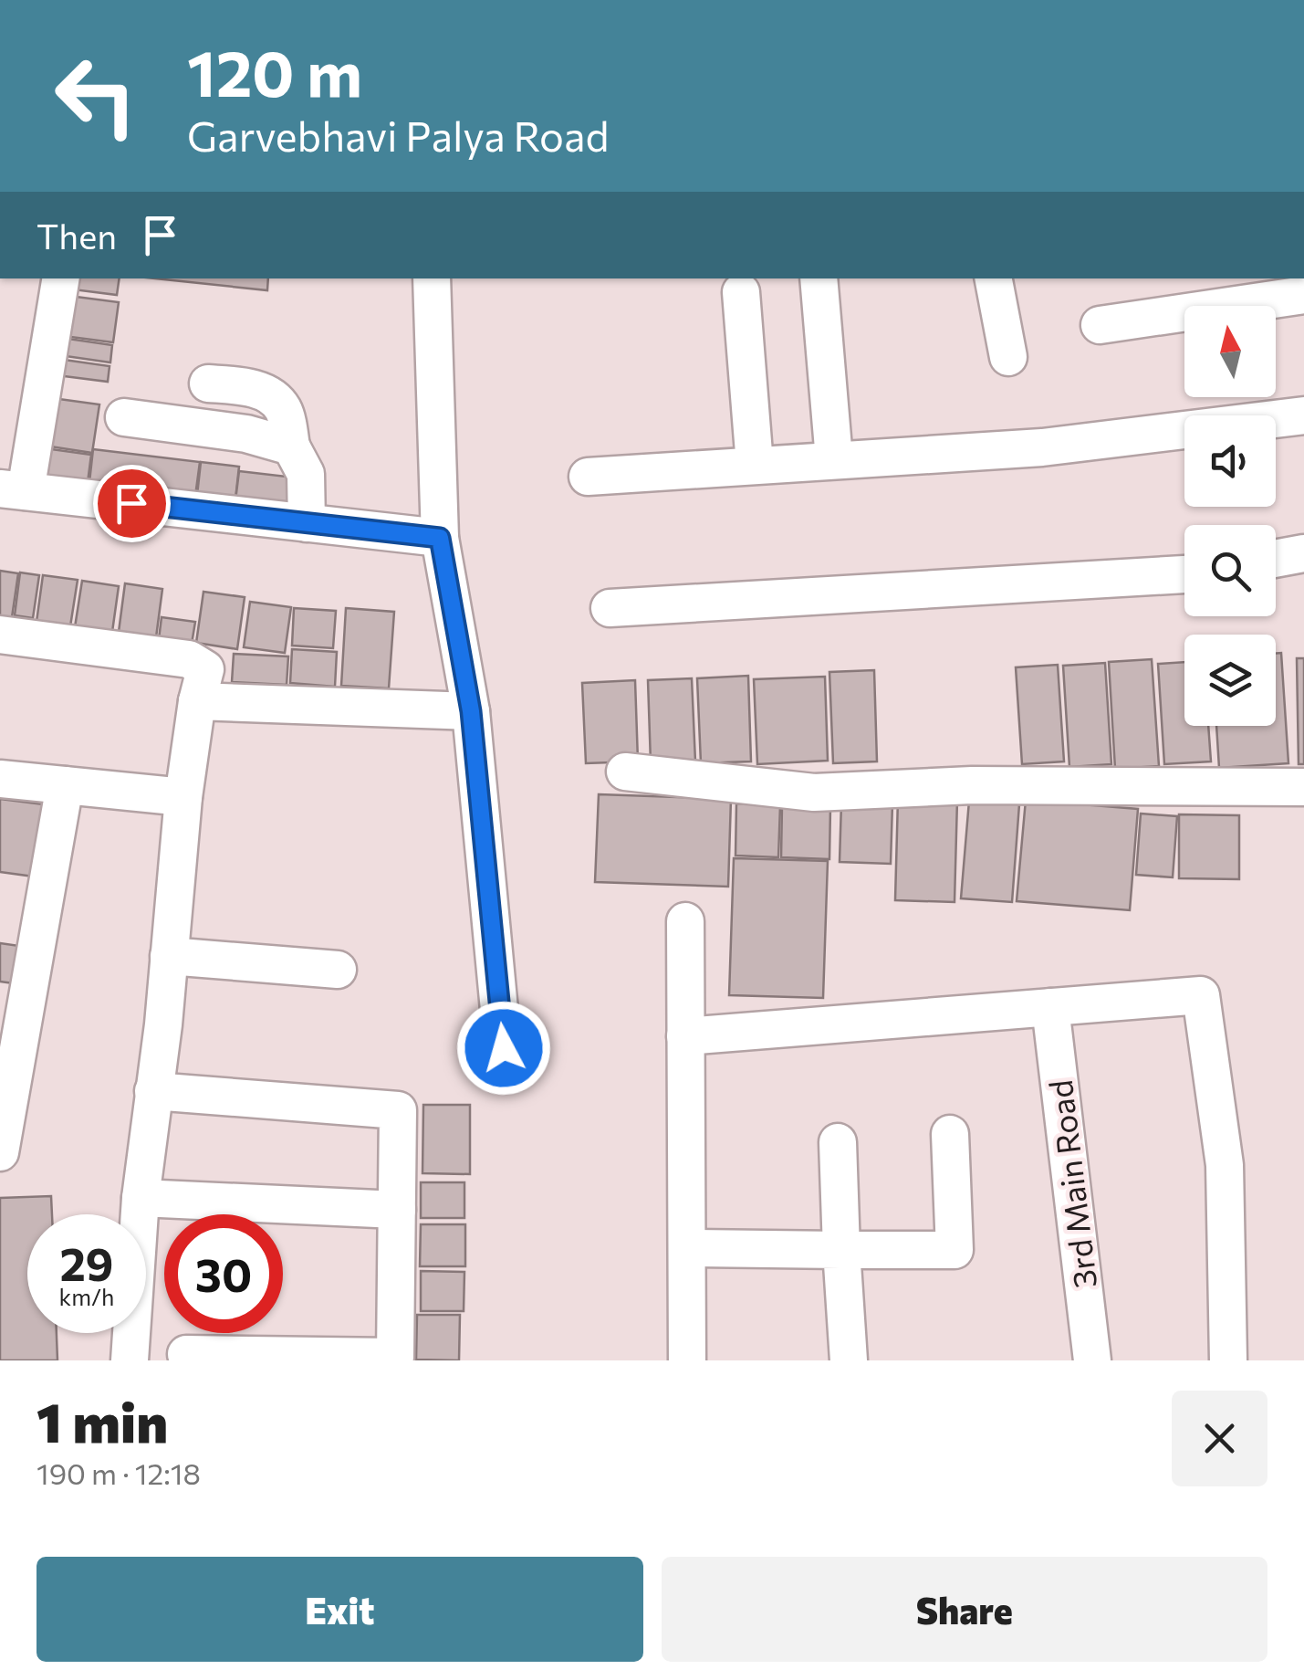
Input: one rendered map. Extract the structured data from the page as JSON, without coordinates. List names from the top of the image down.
{
  "streets": {
    "street": ["3rd Main Road"]
  },
  "north": "top",
  "page": {
    "turn": ["120 m", "Garvebhavi Palya Road"],
    "then": "Then",
    "speed": "29 km/h",
    "limit": "30",
    "heading": ["1 min", "190 m · 12:18"],
    "buttons": ["Exit", "Share"]
  }
}
